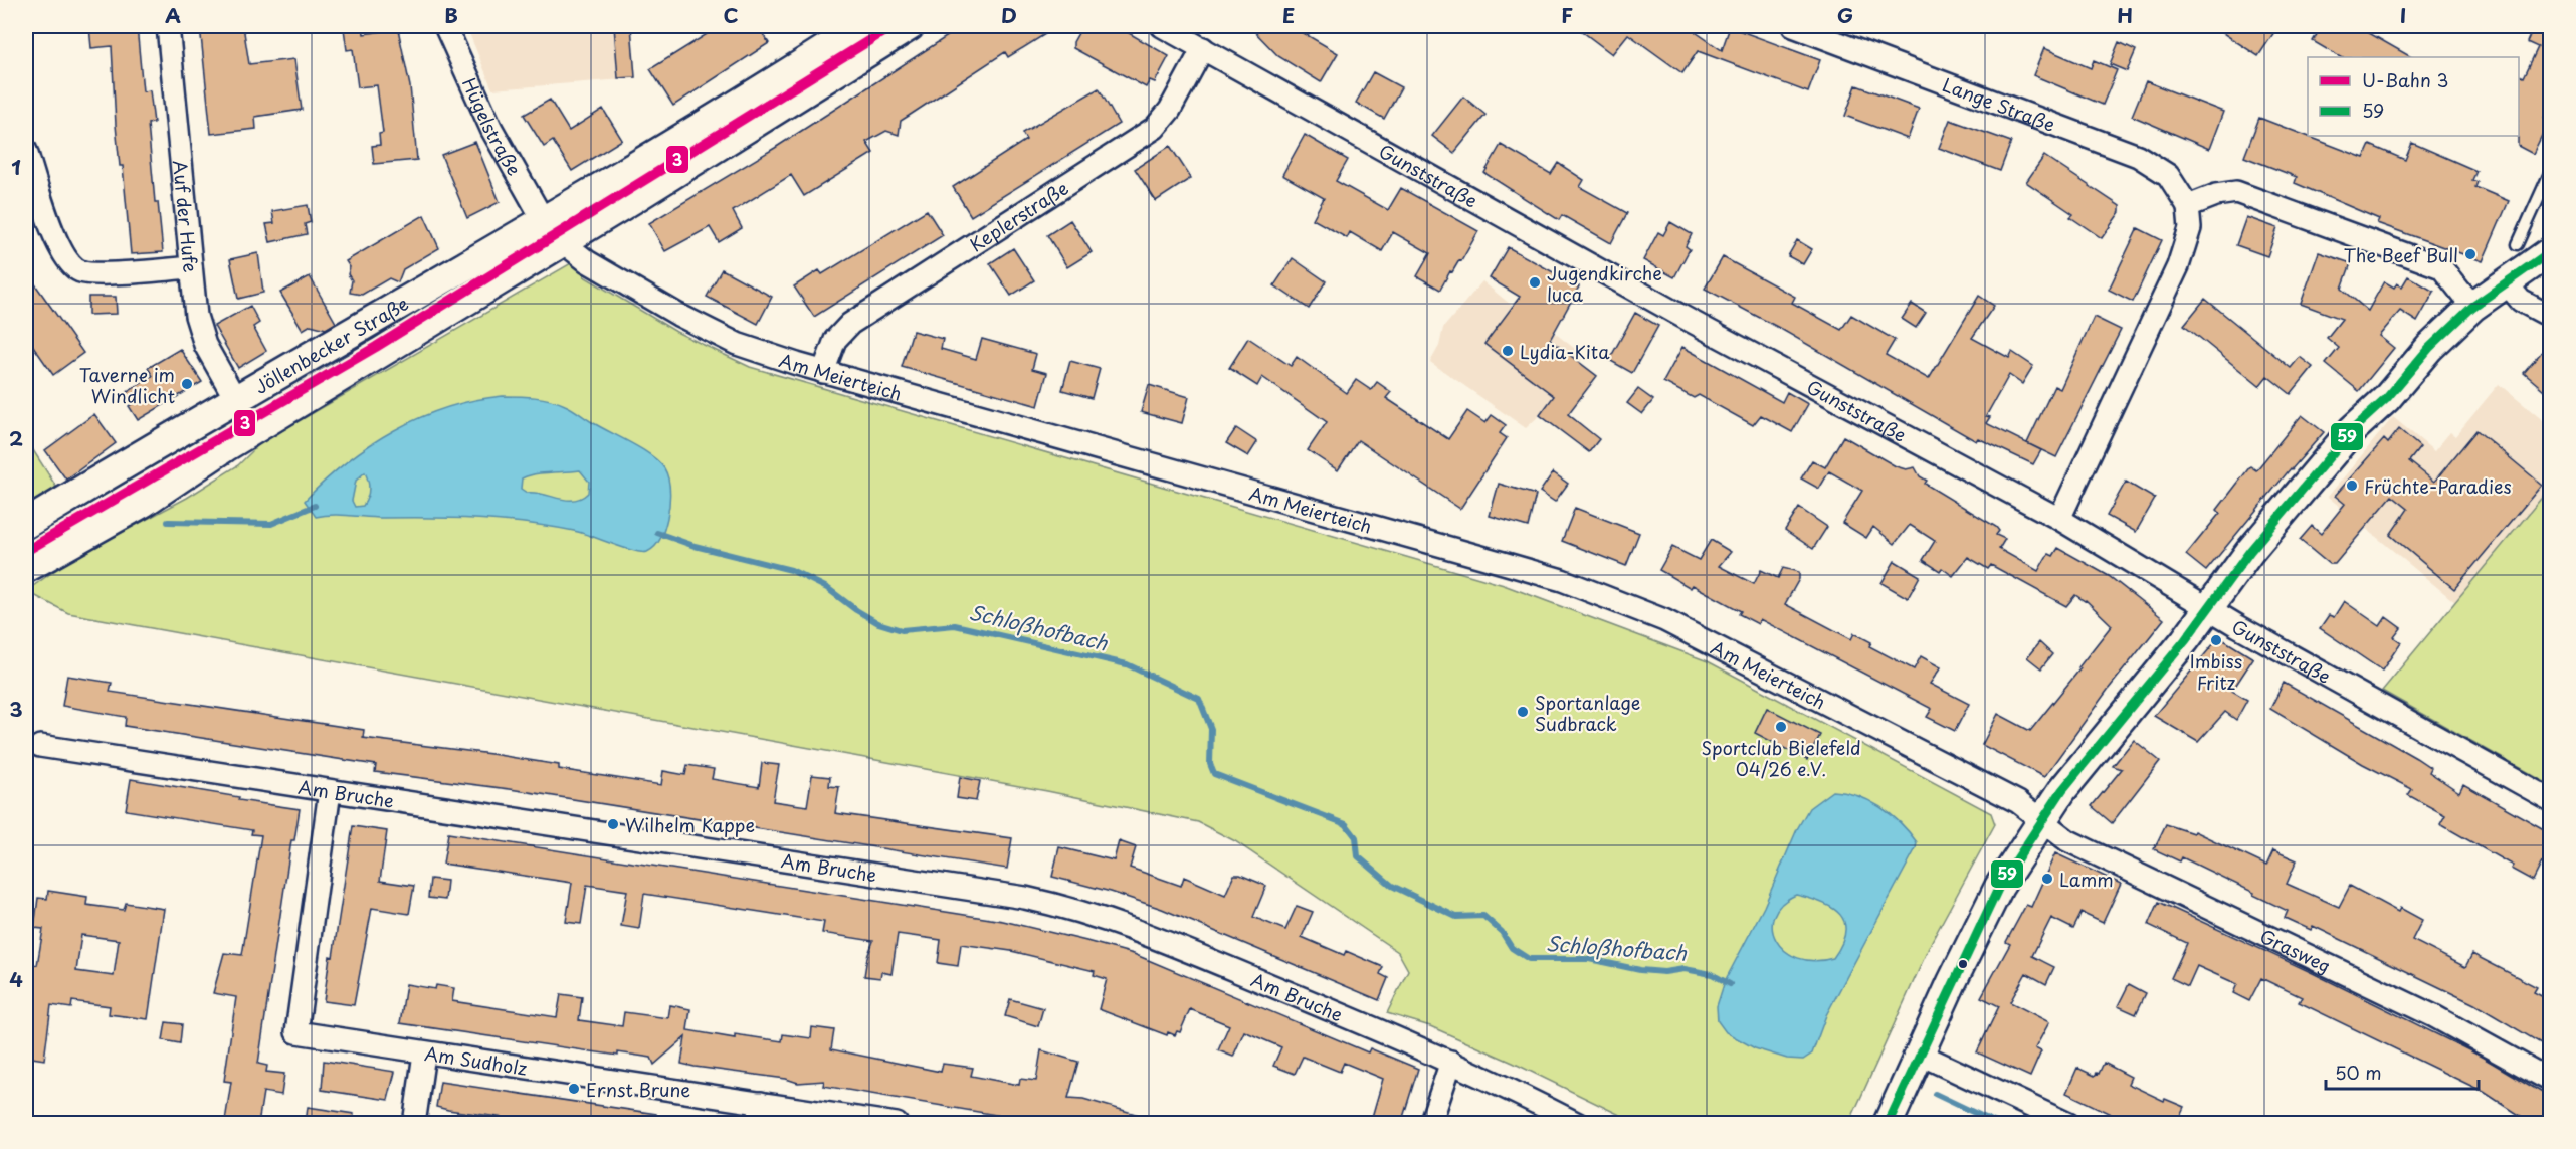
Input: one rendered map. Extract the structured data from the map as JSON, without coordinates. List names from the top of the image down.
{
  "streets": {
    "main road": ["Jöllenbecker Straße"],
    "street": [
      "Lange Straße",
      "Hügelstraße",
      "Gunststraße",
      "Keplerstraße",
      "Auf der Hufe",
      "Am Meierteich",
      "Am Bruche",
      "Grasweg",
      "Am Sudholz"
    ]
  },
  "crossings": [
    ["Hügelstraße", "Jöllenbecker Straße"],
    ["Gunststraße", "Keplerstraße"],
    ["Keplerstraße", "Am Meierteich"],
    ["Auf der Hufe", "Jöllenbecker Straße"],
    ["Jöllenbecker Straße", "Am Meierteich"],
    ["Am Meierteich", "Grasweg"],
    ["Am Bruche", "Am Sudholz"]
  ],
  "water": ["Schloßhofbach"],
  "places": [
    "The Beef Bull",
    "Jugendkirche luca",
    "Lydia-Kita",
    "Taverne im Windlicht",
    "Früchte-Paradies",
    "Imbiss Fritz",
    "Sportanlage Sudbrack",
    "Sportclub Bielefeld 04/26 e.V.",
    "Wilhelm Kappe",
    "Lamm",
    "Ernst Brune"
  ],
  "lines": ["metro line 3", "transit line 59"],
  "legend": ["U-Bahn 3", "59"],
  "scale_bar": "50 m",
  "grid": {
    "columns": [
      "A",
      "B",
      "C",
      "D",
      "E",
      "F",
      "G",
      "H",
      "I"
    ],
    "rows": [
      "1",
      "2",
      "3",
      "4"
    ]
  }
}
